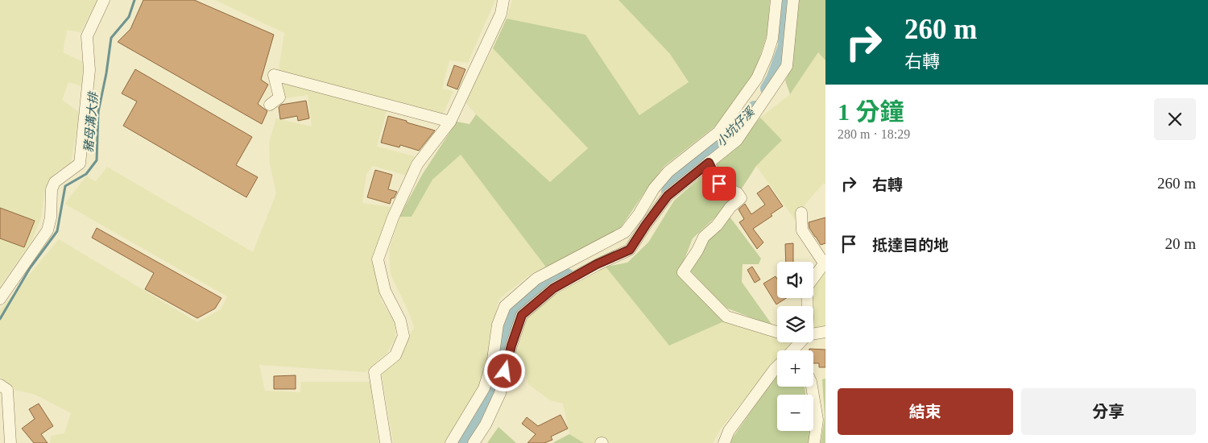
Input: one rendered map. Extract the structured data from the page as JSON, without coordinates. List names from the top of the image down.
{
  "water": ["豬母溝大排", "小坑仔溪"],
  "page": {
    "turn": ["260 m", "右轉"],
    "heading": ["1 分鐘", "280 m · 18:29"],
    "list": [
      {
        "name": "右轉",
        "value": "260 m"
      },
      {
        "name": "抵達目的地",
        "value": "20 m"
      }
    ],
    "map_buttons": ["+", "−"],
    "buttons": ["結束", "分享"]
  }
}
